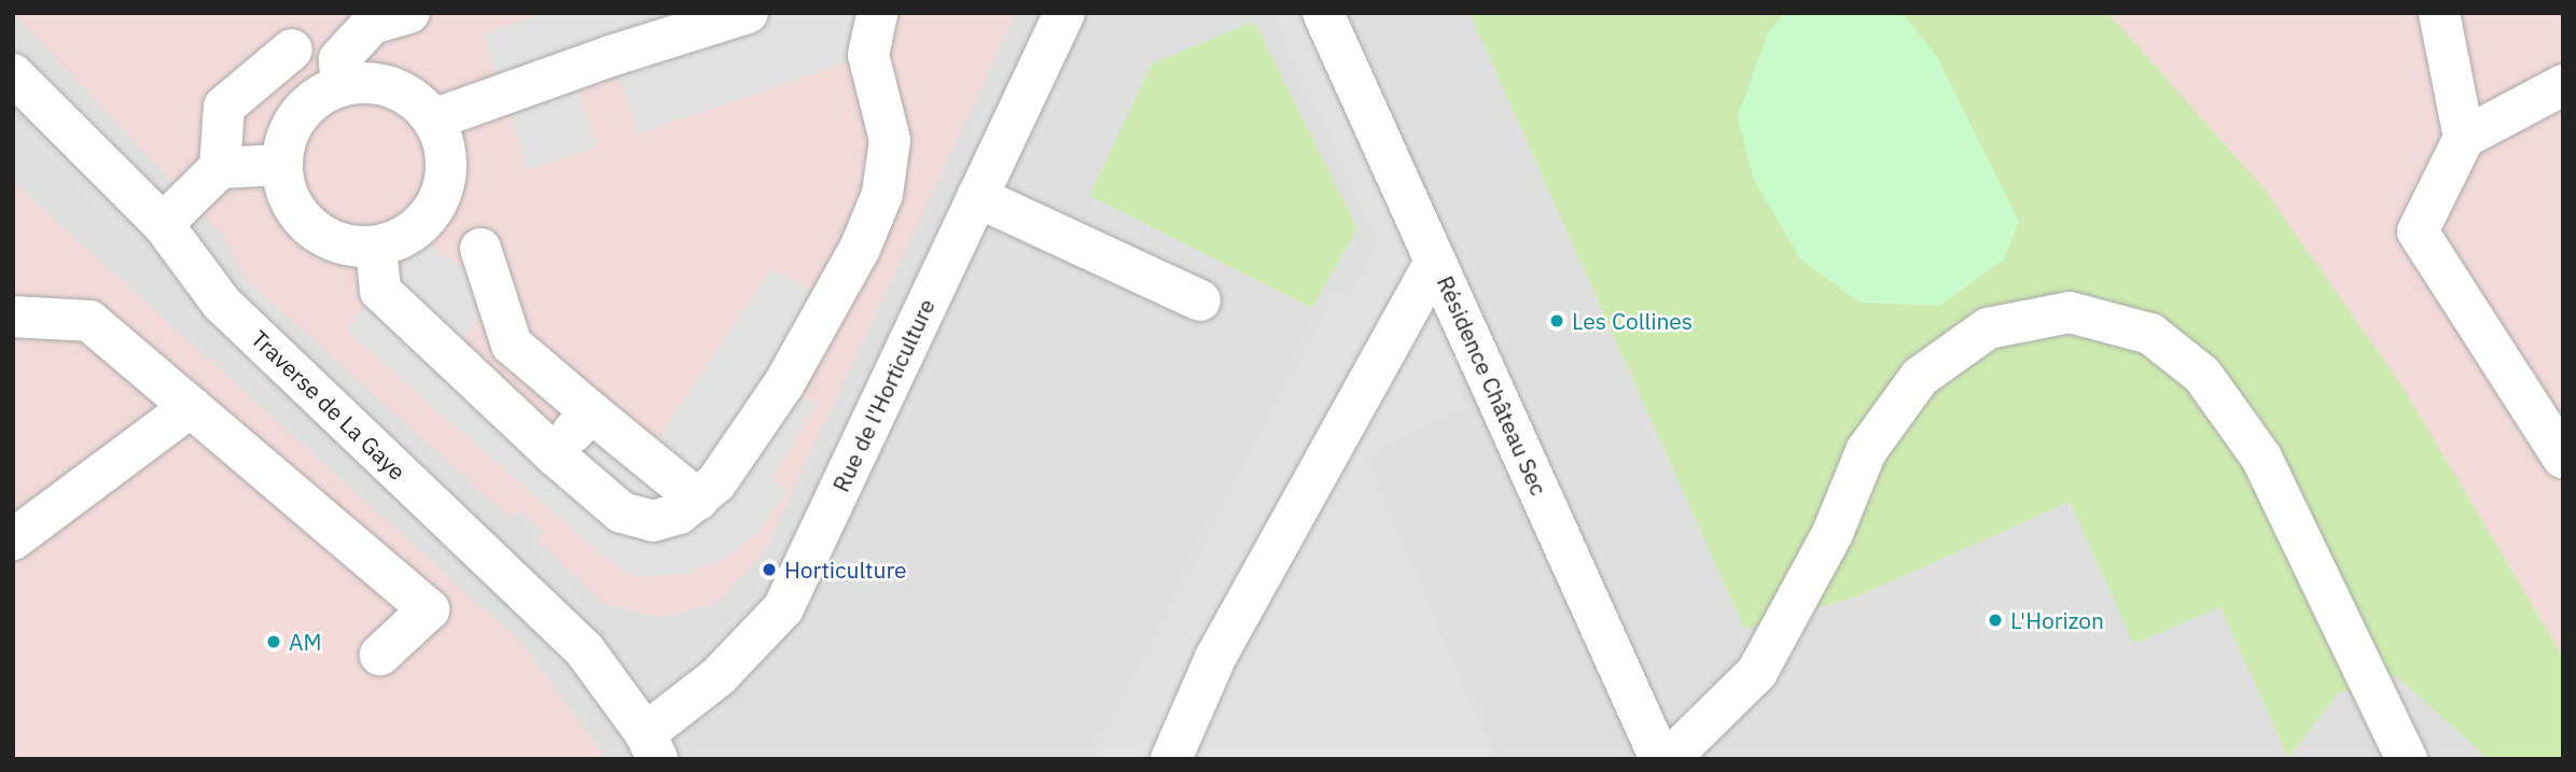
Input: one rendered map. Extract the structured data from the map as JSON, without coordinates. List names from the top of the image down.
{
  "streets": {
    "street": ["Résidence Château Sec", "Rue de l'Horticulture", "Traverse de La Gaye"]
  },
  "crossings": [
    ["Rue de l'Horticulture", "Traverse de La Gaye"]
  ],
  "places": [
    "Les Collines",
    "Horticulture",
    "L'Horizon",
    "AM"
  ]
}
